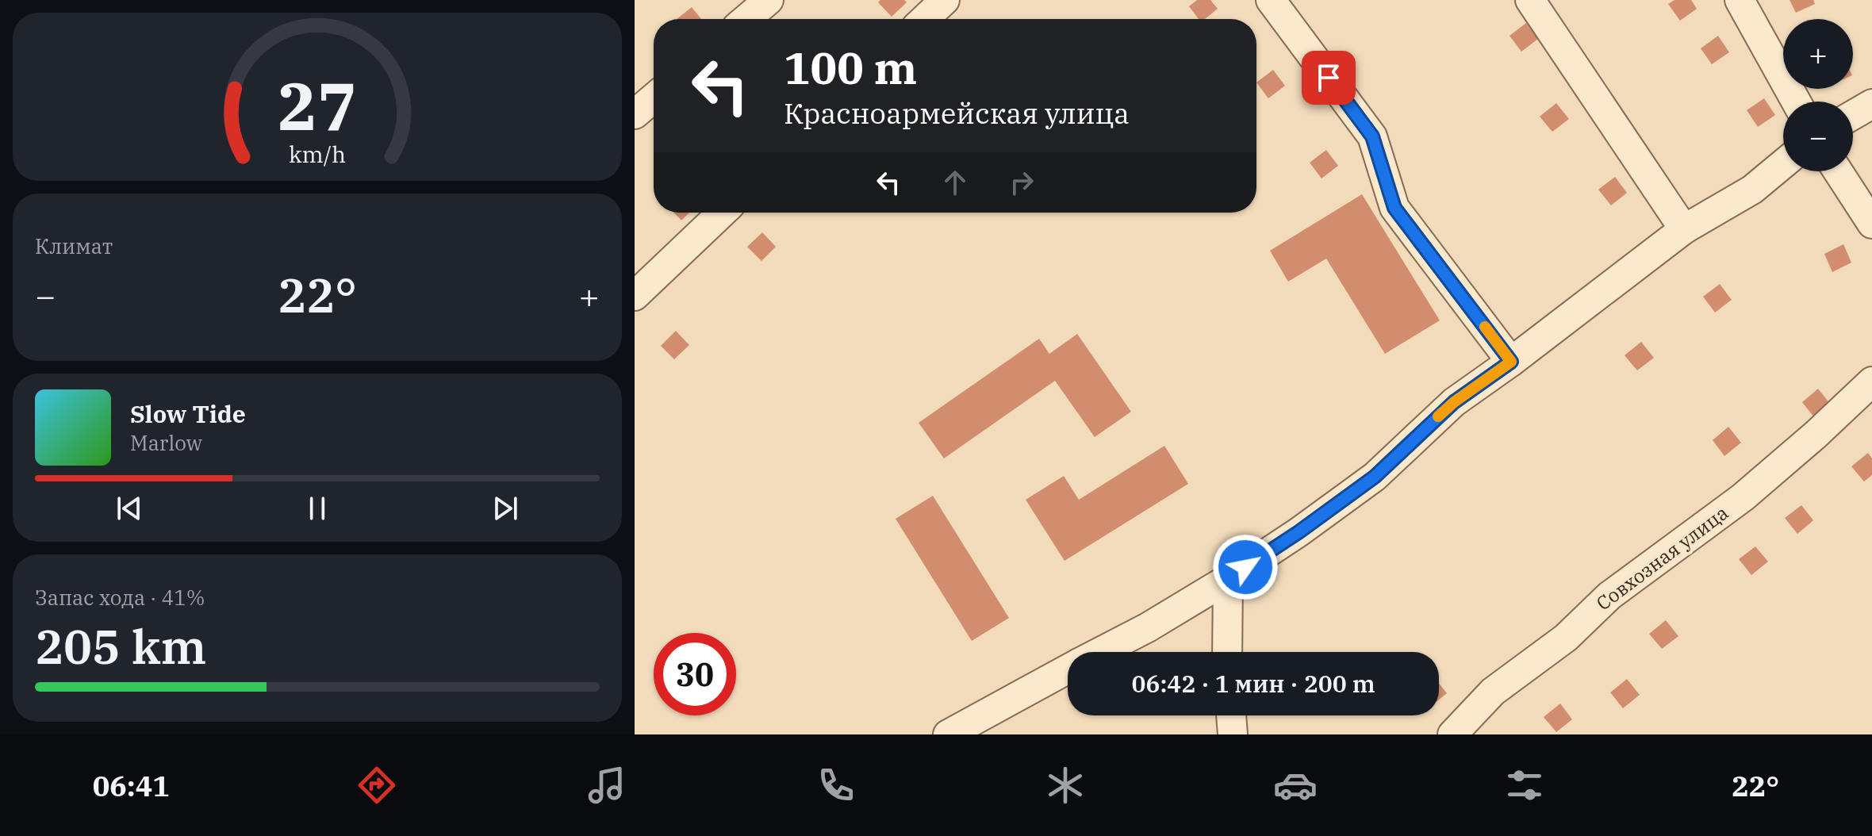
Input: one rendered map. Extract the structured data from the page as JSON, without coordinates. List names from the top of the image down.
{
  "streets": {
    "street": ["Совхозная улица"]
  },
  "page": {
    "map_buttons": ["+", "−"],
    "turn": ["100 m", "Красноармейская улица"],
    "tile": [
      "Климат",
      ["Запас хода · 41%", "205 km"]
    ],
    "heat": ["−", "22°", "+"],
    "song": ["Slow Tide", "Marlow"],
    "limit": "30",
    "trip": "06:42 · 1 мин · 200 m",
    "tabs": ["06:41", "22°"],
    "gauge": ["27", "km/h"]
  }
}
